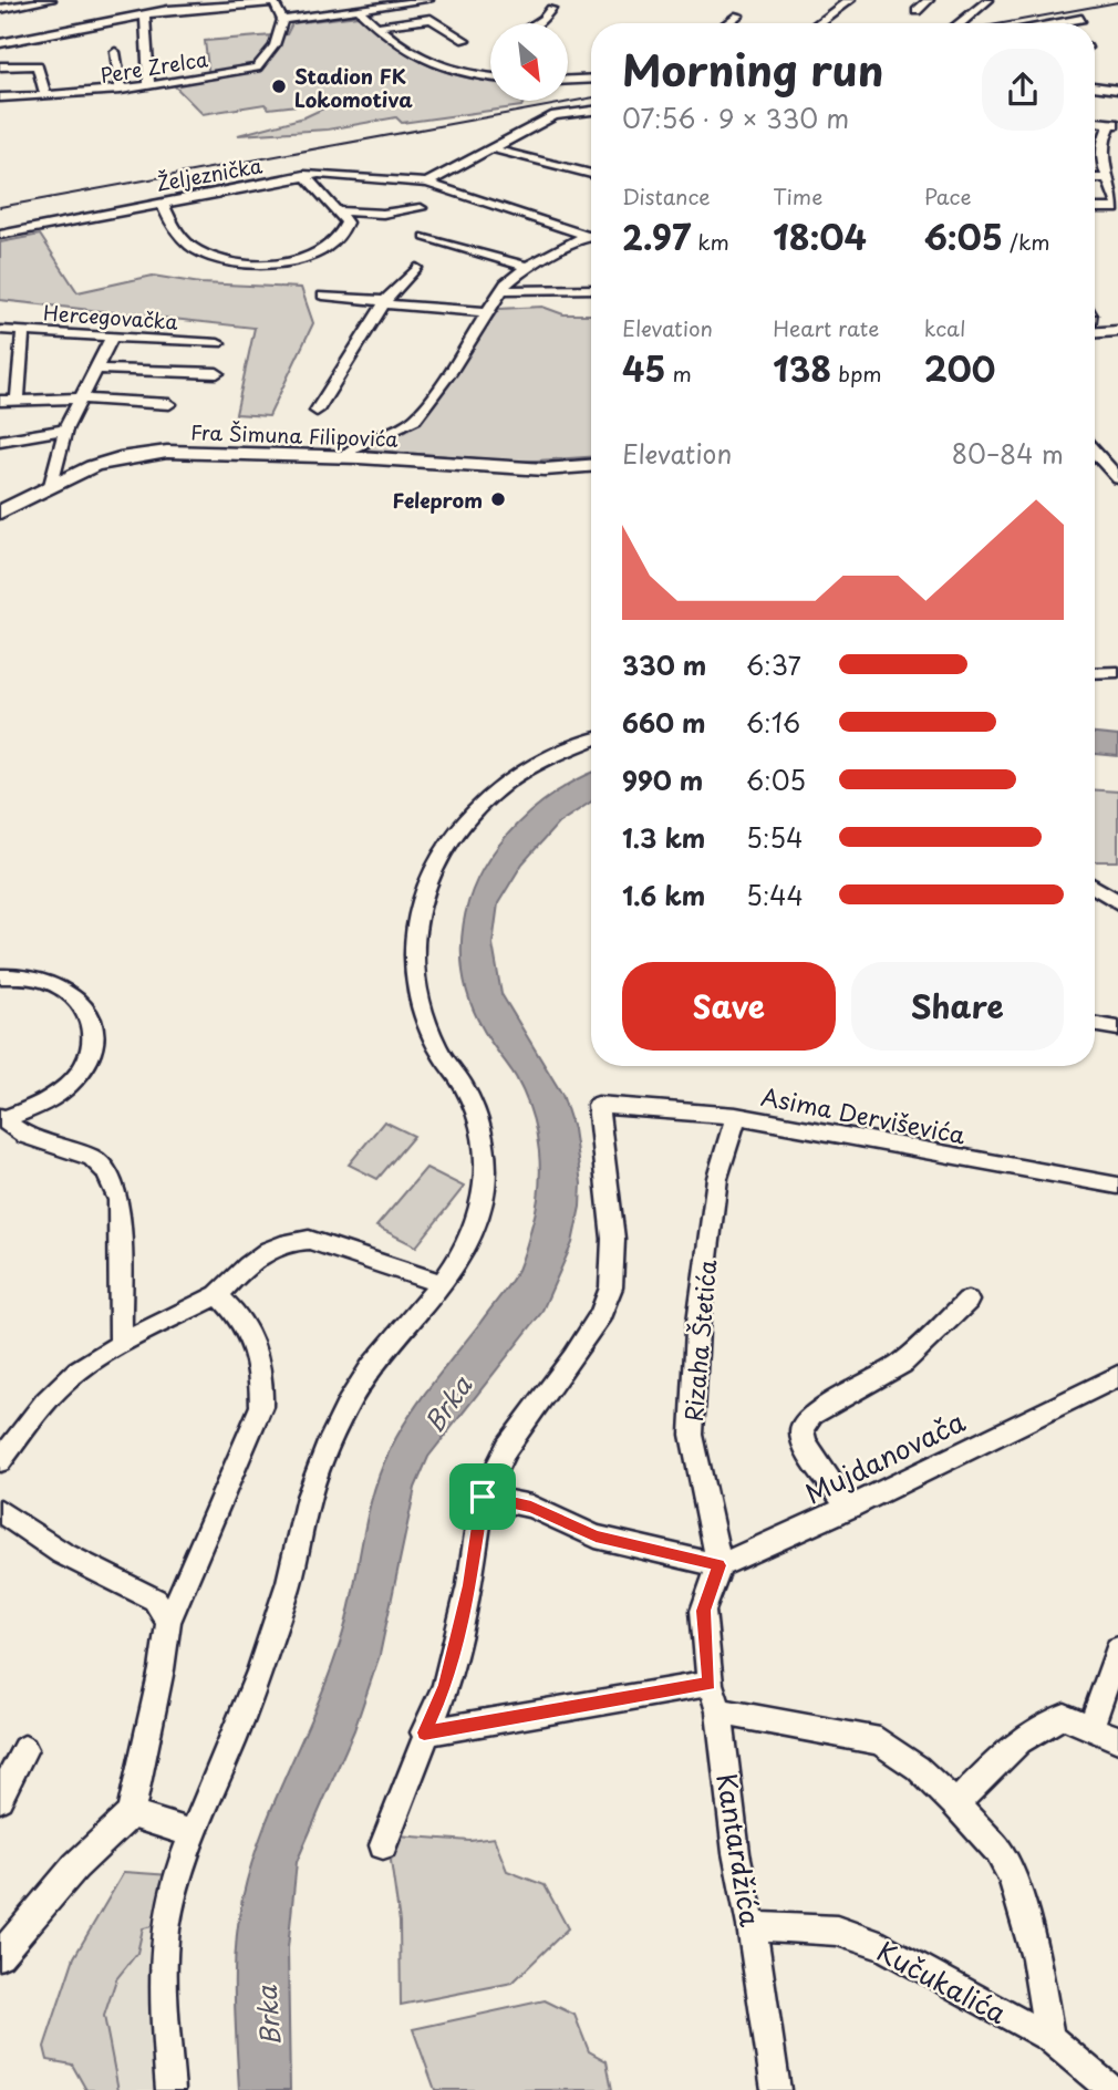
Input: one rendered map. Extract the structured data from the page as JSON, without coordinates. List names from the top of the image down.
{
  "streets": {
    "main road": ["Fra Šimuna Filipovića"],
    "street": [
      "Pere Zrelca",
      "Željeznička",
      "Hercegovačka",
      "Asima Derviševića",
      "Rizaha Štetića",
      "Mujdanovača",
      "Kantardžića",
      "Kučukalića"
    ]
  },
  "crossings": [
    ["Asima Derviševića", "Rizaha Štetića"],
    ["Rizaha Štetića", "Mujdanovača"],
    ["Rizaha Štetića", "Kantardžića"],
    ["Mujdanovača", "Kantardžića"],
    ["Kantardžića", "Kučukalića"]
  ],
  "water": ["Brka"],
  "places": ["Stadion FK Lokomotiva", "Feleprom"],
  "north": "bottom right",
  "page": {
    "heading": ["Morning run", "07:56 · 9 × 330 m"],
    "stats": [
      ["Distance", "2.97 km"],
      ["Time", "18:04"],
      ["Pace", "6:05 /km"],
      ["Elevation", "45 m"],
      ["Heart rate", "138 bpm"],
      ["kcal", "200"]
    ],
    "chart": ["Elevation", "80–84 m"],
    "list": [
      {
        "name": "330 m",
        "note": "6:37"
      },
      {
        "name": "660 m",
        "note": "6:16"
      },
      {
        "name": "990 m",
        "note": "6:05"
      },
      {
        "name": "1.3 km",
        "note": "5:54"
      },
      {
        "name": "1.6 km",
        "note": "5:44"
      }
    ],
    "buttons": ["Save", "Share"]
  }
}
